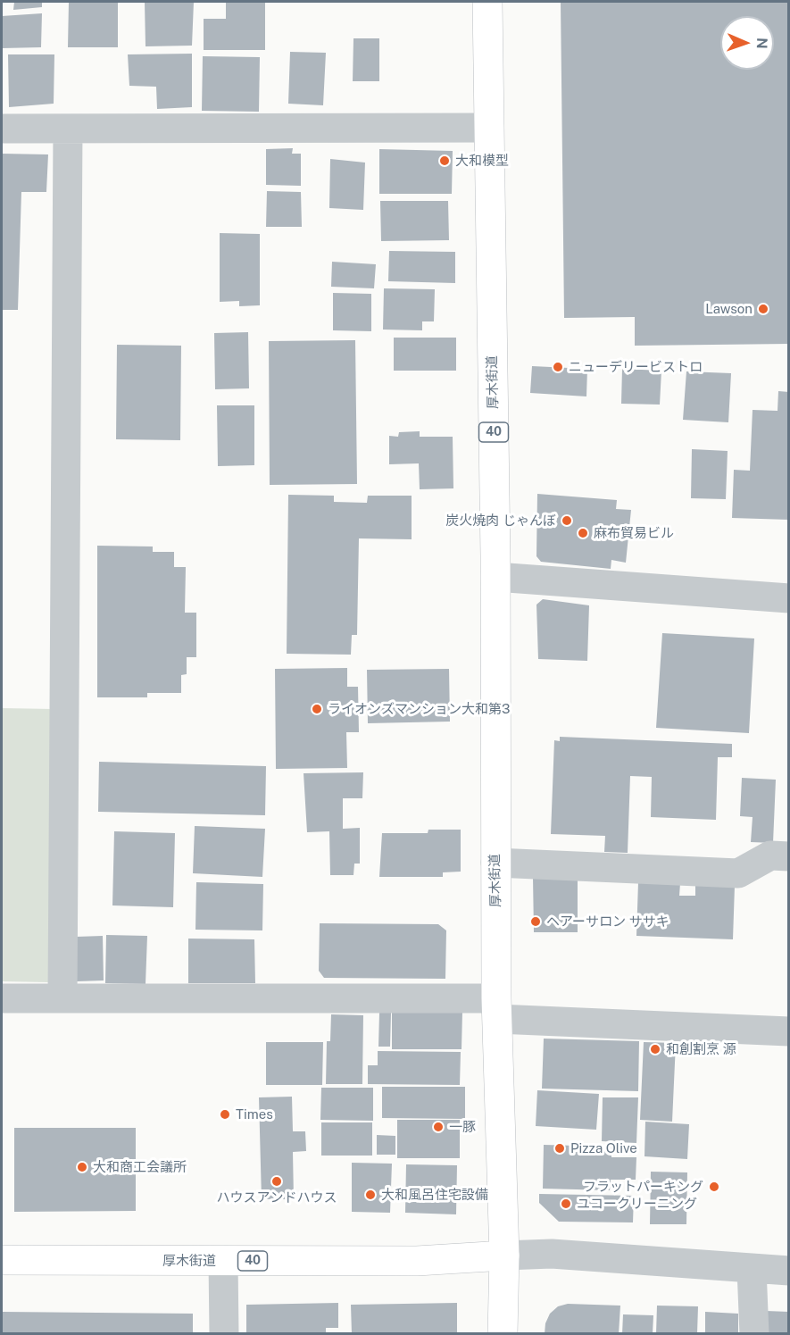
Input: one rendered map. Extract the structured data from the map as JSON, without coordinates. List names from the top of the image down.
{
  "streets": {
    "main road": ["厚木街道", "40"]
  },
  "places": [
    "大和模型",
    "Lawson",
    "ニューデリービストロ",
    "炭火焼肉 じゃんぼ",
    "麻布貿易ビル",
    "ライオンズマンション大和第3",
    "ヘアーサロン ササキ",
    "和創割烹 源",
    "Times",
    "一豚",
    "Pizza Olive",
    "大和商工会議所",
    "ハウスアンドハウス",
    "フラットパーキング",
    "大和風呂住宅設備",
    "ユコークリーニング"
  ],
  "north": "right"
}
